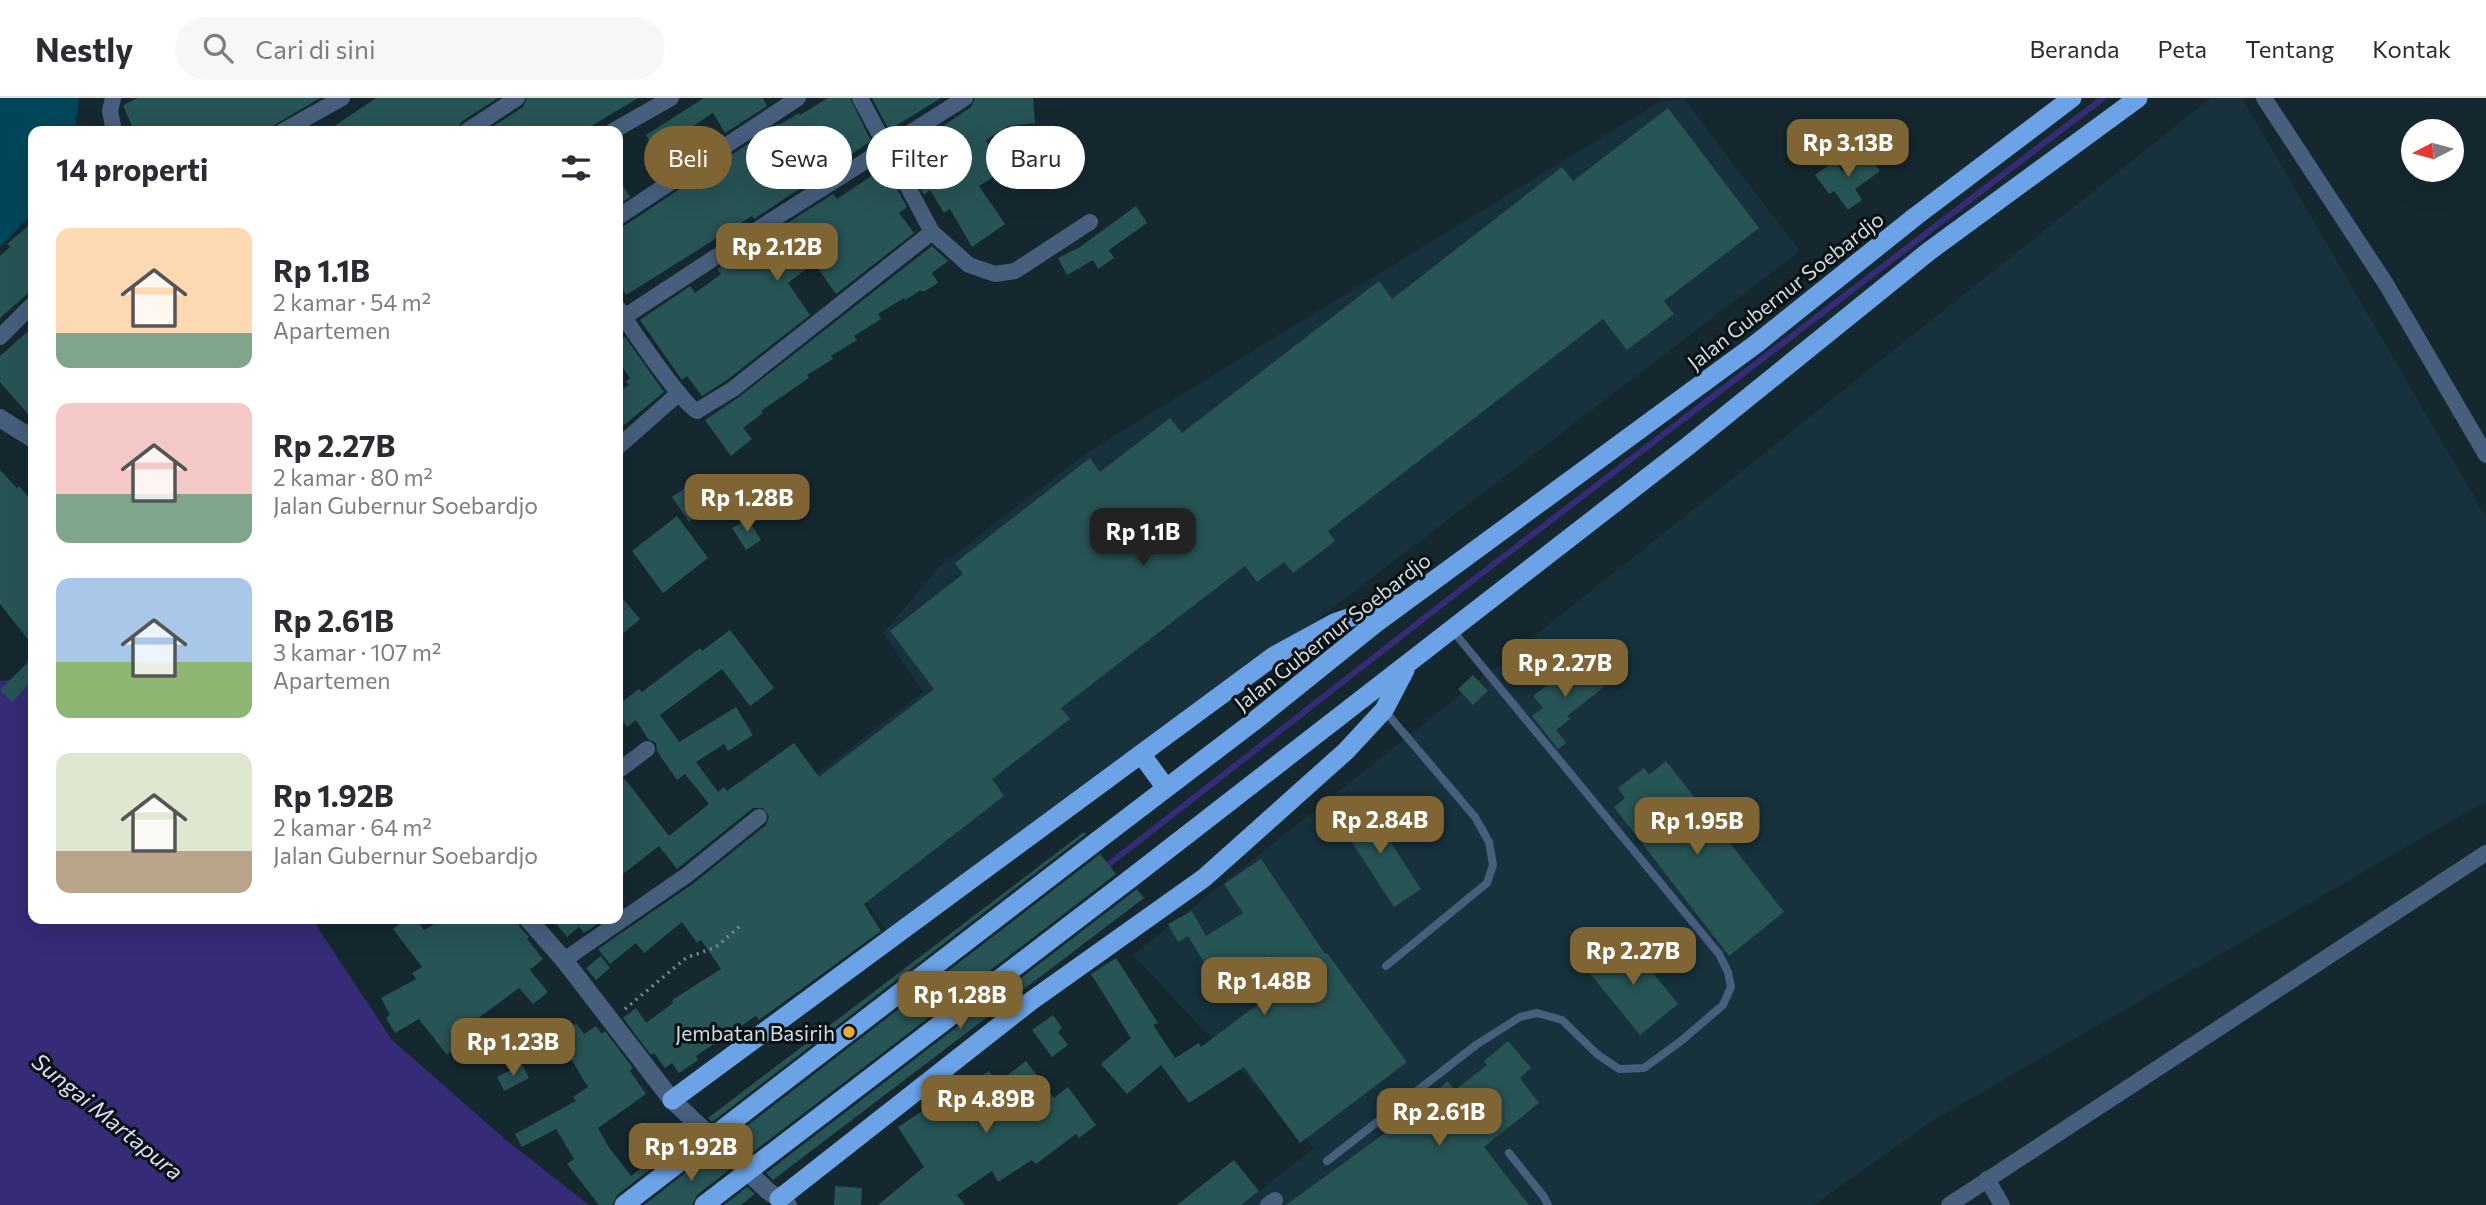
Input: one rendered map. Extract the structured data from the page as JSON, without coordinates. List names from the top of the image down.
{
  "streets": {
    "highway": ["Jalan Gubernur Soebardjo"]
  },
  "water": ["Sungai Martapura"],
  "places": ["Jembatan Basirih"],
  "north": "left",
  "page": {
    "header": "Nestly",
    "search": "Cari di sini",
    "nav": [
      "Beranda",
      "Peta",
      "Tentang",
      "Kontak"
    ],
    "price": [
      "Rp 3.13B",
      "Rp 2.12B",
      "Rp 1.28B",
      "Rp 1.1B",
      "Rp 2.27B",
      "Rp 2.84B",
      "Rp 1.95B",
      "Rp 2.27B",
      "Rp 1.48B",
      "Rp 1.28B",
      "Rp 1.23B",
      "Rp 4.89B",
      "Rp 2.61B",
      "Rp 1.92B"
    ],
    "chip": [
      "Beli",
      "Sewa",
      "Filter",
      "Baru"
    ],
    "heading": "14 properti",
    "list": [
      {
        "name": "Rp 1.1B",
        "note": "2 kamar · 54 m² · Apartemen"
      },
      {
        "name": "Rp 2.27B",
        "note": "2 kamar · 80 m² · Jalan Gubernur Soebardjo"
      },
      {
        "name": "Rp 2.61B",
        "note": "3 kamar · 107 m² · Apartemen"
      },
      {
        "name": "Rp 1.92B",
        "note": "2 kamar · 64 m² · Jalan Gubernur Soebardjo"
      }
    ]
  }
}
